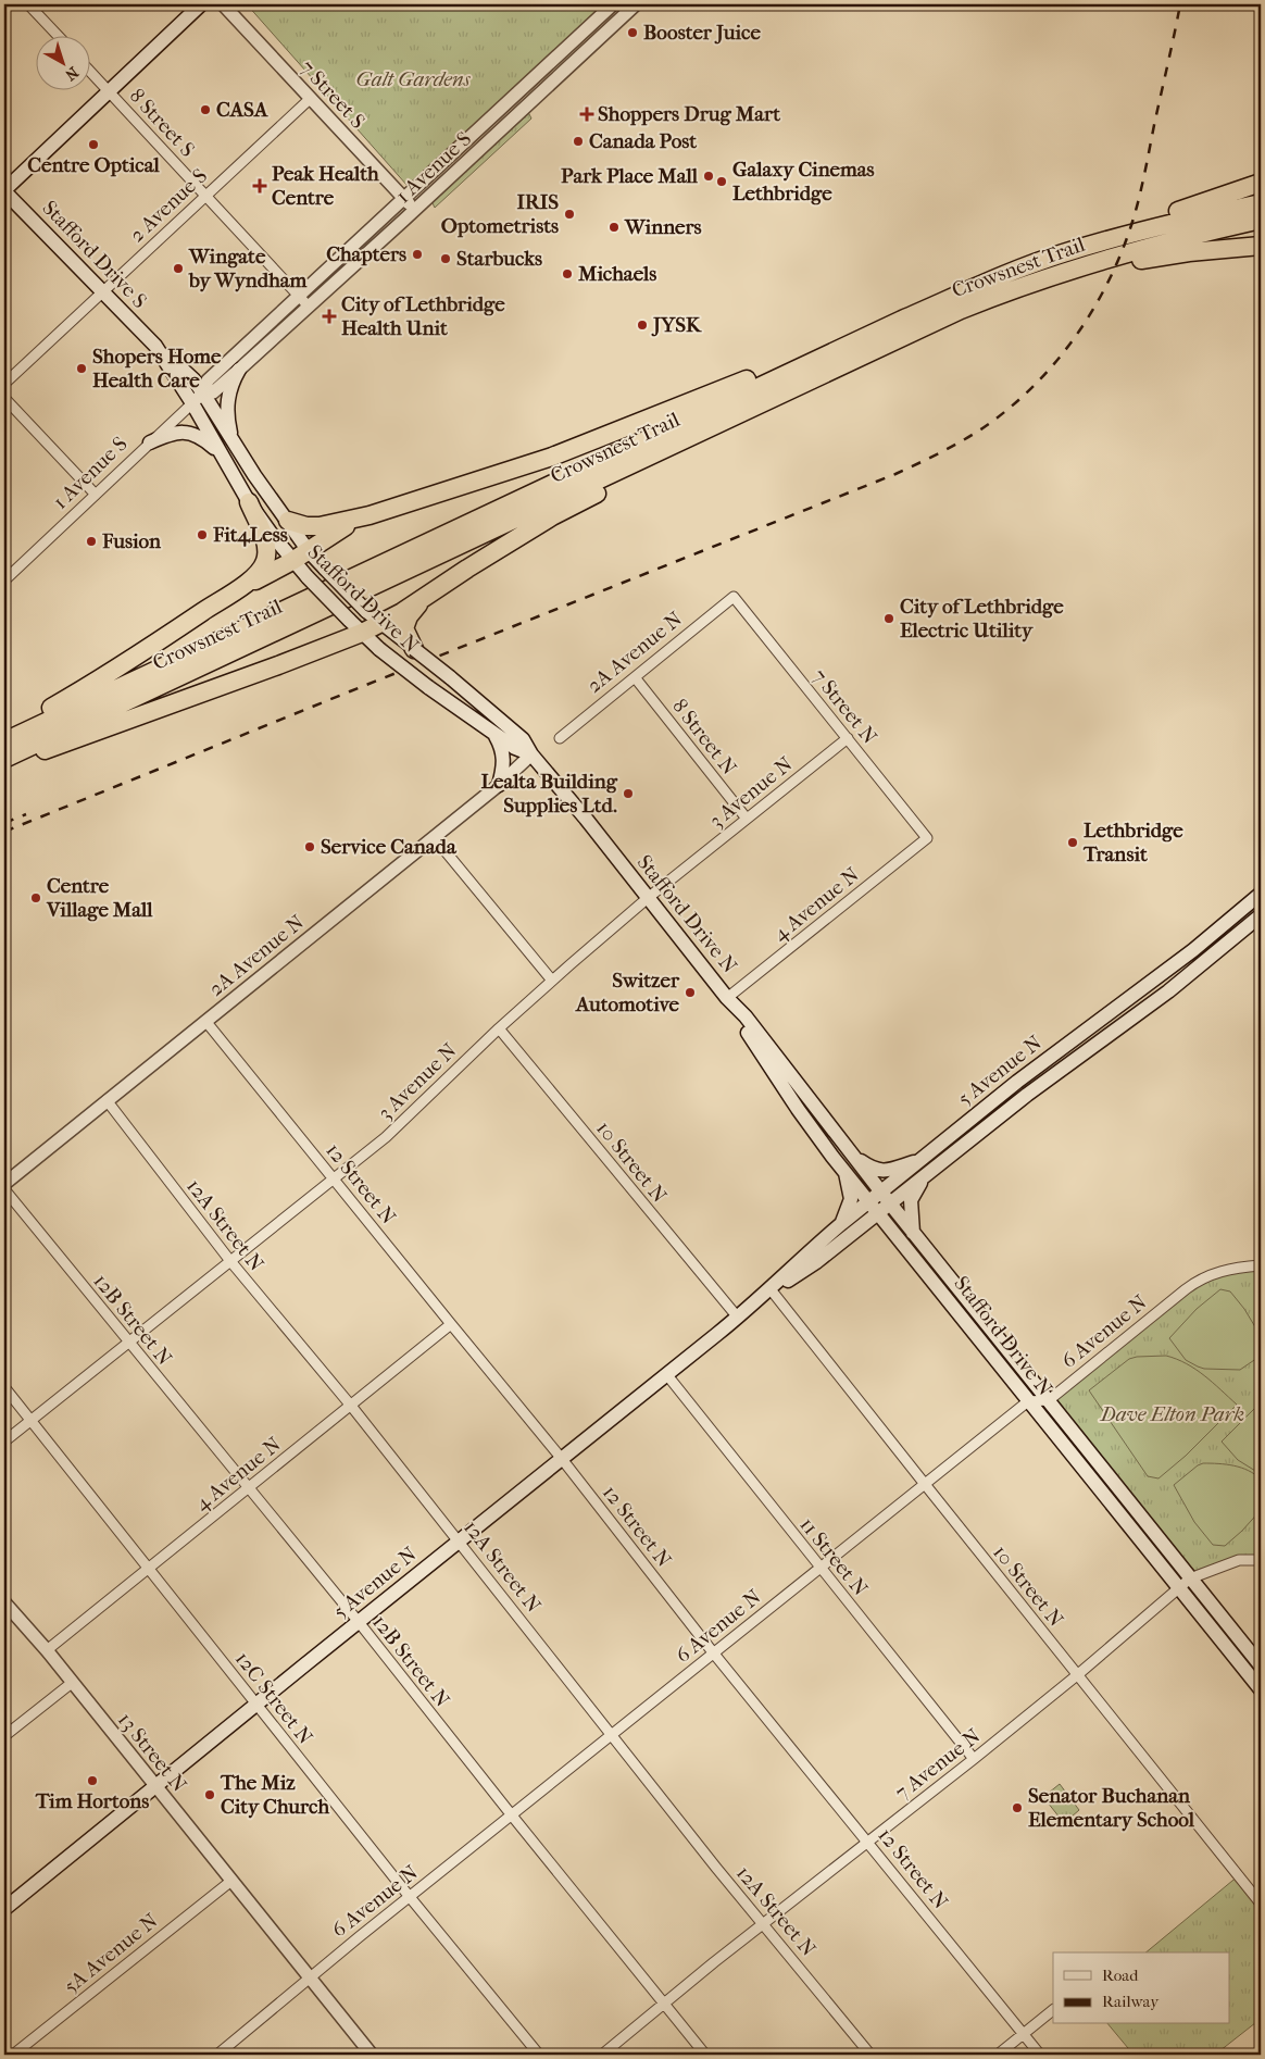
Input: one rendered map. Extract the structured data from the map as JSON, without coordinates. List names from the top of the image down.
{
  "streets": {
    "highway": ["Crowsnest Trail"],
    "main road": ["Stafford Drive S", "Stafford Drive N", "5 Avenue N"],
    "street": [
      "7 Street S",
      "8 Street S",
      "1 Avenue S",
      "2 Avenue S",
      "2A Avenue N",
      "7 Street N",
      "8 Street N",
      "3 Avenue N",
      "4 Avenue N",
      "10 Street N",
      "12 Street N",
      "12A Street N",
      "12B Street N",
      "6 Avenue N",
      "11 Street N",
      "12C Street N",
      "13 Street N",
      "7 Avenue N",
      "5A Avenue N"
    ]
  },
  "crossings": [
    ["7 Street S", "1 Avenue S"],
    ["7 Street S", "2 Avenue S"],
    ["8 Street S", "1 Avenue S"],
    ["8 Street S", "2 Avenue S"],
    ["1 Avenue S", "Stafford Drive S"],
    ["1 Avenue S", "Stafford Drive N"],
    ["2 Avenue S", "Stafford Drive S"],
    ["Stafford Drive S", "Stafford Drive N"],
    ["Stafford Drive N", "2A Avenue N"],
    ["Stafford Drive N", "3 Avenue N"],
    ["Stafford Drive N", "4 Avenue N"],
    ["Stafford Drive N", "5 Avenue N"],
    ["Stafford Drive N", "6 Avenue N"],
    ["Stafford Drive N", "7 Avenue N"],
    ["2A Avenue N", "7 Street N"],
    ["2A Avenue N", "8 Street N"],
    ["2A Avenue N", "12 Street N"],
    ["2A Avenue N", "12A Street N"],
    ["7 Street N", "3 Avenue N"],
    ["7 Street N", "4 Avenue N"],
    ["8 Street N", "3 Avenue N"],
    ["3 Avenue N", "10 Street N"],
    ["3 Avenue N", "12 Street N"],
    ["3 Avenue N", "12A Street N"],
    ["3 Avenue N", "12B Street N"],
    ["3 Avenue N", "12C Street N"],
    ["4 Avenue N", "12 Street N"],
    ["4 Avenue N", "12A Street N"],
    ["4 Avenue N", "12B Street N"],
    ["4 Avenue N", "12C Street N"],
    ["4 Avenue N", "13 Street N"],
    ["5 Avenue N", "10 Street N"],
    ["5 Avenue N", "12 Street N"],
    ["5 Avenue N", "12A Street N"],
    ["5 Avenue N", "12B Street N"],
    ["5 Avenue N", "11 Street N"],
    ["5 Avenue N", "12C Street N"],
    ["5 Avenue N", "13 Street N"],
    ["10 Street N", "6 Avenue N"],
    ["10 Street N", "7 Avenue N"],
    ["12 Street N", "6 Avenue N"],
    ["12 Street N", "7 Avenue N"],
    ["12A Street N", "6 Avenue N"],
    ["12A Street N", "7 Avenue N"],
    ["12B Street N", "6 Avenue N"],
    ["12B Street N", "7 Avenue N"],
    ["6 Avenue N", "11 Street N"],
    ["6 Avenue N", "12C Street N"],
    ["6 Avenue N", "13 Street N"],
    ["11 Street N", "7 Avenue N"],
    ["13 Street N", "5A Avenue N"]
  ],
  "parks": ["Galt Gardens", "Dave Elton Park"],
  "places": {
    "other": [
      "Booster Juice",
      "CASA",
      "Canada Post",
      "Centre Optical",
      "Park Place Mall",
      "Galaxy Cinemas Lethbridge",
      "IRIS Optometrists",
      "Winners",
      "Chapters",
      "Starbucks",
      "Wingate by Wyndham",
      "Michaels",
      "JYSK",
      "Shopers Home Health Care",
      "Fit4Less",
      "Fusion",
      "City of Lethbridge Electric Utility",
      "Lealta Building Supplies Ltd.",
      "Lethbridge Transit",
      "Service Canada",
      "Centre Village Mall",
      "Switzer Automotive",
      "Tim Hortons",
      "The Miz City Church",
      "Senator Buchanan Elementary School"
    ],
    "health": ["Shoppers Drug Mart", "Peak Health Centre", "City of Lethbridge Health Unit"]
  },
  "legend": ["Road", "Railway"],
  "north": "bottom right"
}
